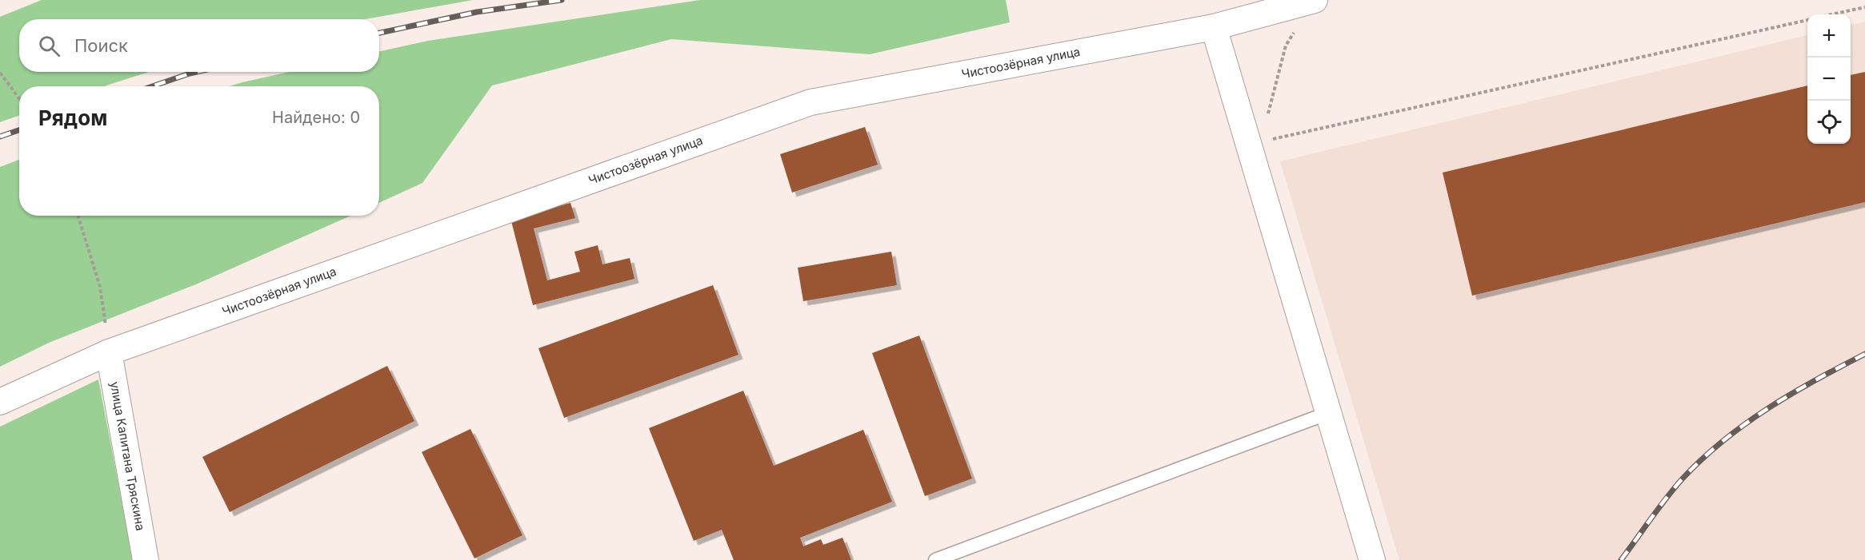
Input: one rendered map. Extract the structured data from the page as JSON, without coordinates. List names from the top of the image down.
{
  "streets": {
    "street": ["Чистоозёрная улица", "улица Капитана Тряскина"]
  },
  "crossings": [
    ["Чистоозёрная улица", "улица Капитана Тряскина"]
  ],
  "page": {
    "map_buttons": ["+", "−"],
    "search": "Поиск",
    "heading": ["Рядом", "Найдено: 0"]
  }
}
